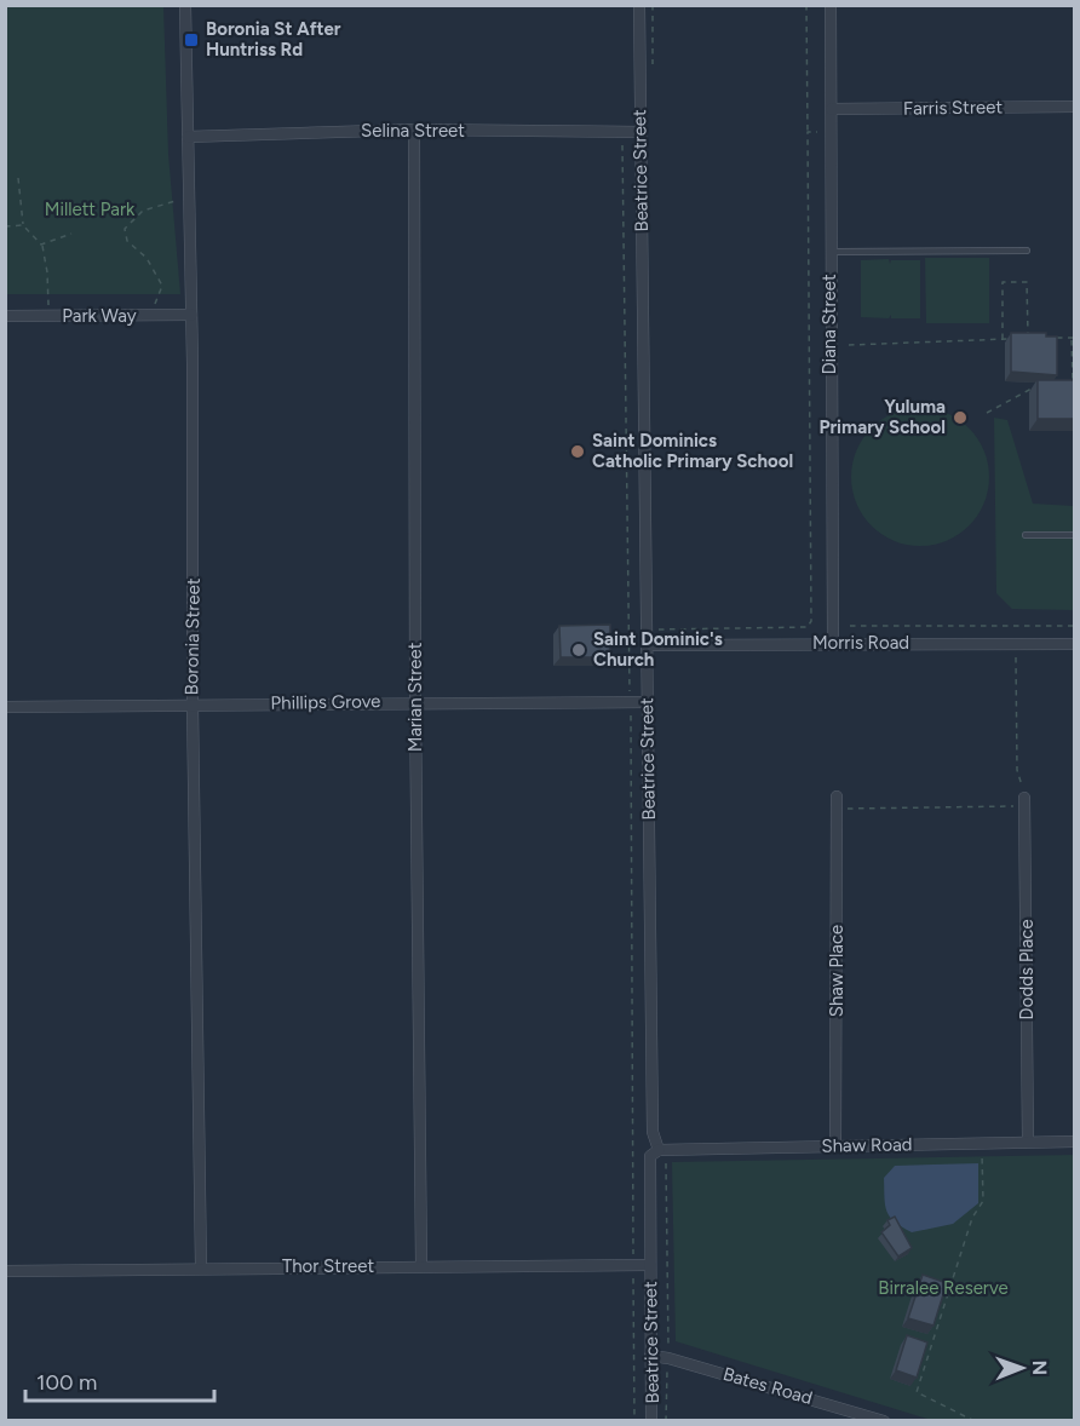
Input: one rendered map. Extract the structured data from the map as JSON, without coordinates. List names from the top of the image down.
{
  "streets": {
    "street": [
      "Farris Street",
      "Selina Street",
      "Beatrice Street",
      "Park Way",
      "Diana Street",
      "Boronia Street",
      "Morris Road",
      "Marian Street",
      "Phillips Grove",
      "Dodds Place",
      "Shaw Place",
      "Shaw Road",
      "Thor Street",
      "Bates Road"
    ]
  },
  "crossings": [
    ["Farris Street", "Diana Street"],
    ["Selina Street", "Beatrice Street"],
    ["Selina Street", "Boronia Street"],
    ["Selina Street", "Marian Street"],
    ["Beatrice Street", "Morris Road"],
    ["Beatrice Street", "Phillips Grove"],
    ["Beatrice Street", "Shaw Road"],
    ["Beatrice Street", "Thor Street"],
    ["Beatrice Street", "Bates Road"],
    ["Park Way", "Boronia Street"],
    ["Diana Street", "Morris Road"],
    ["Boronia Street", "Phillips Grove"],
    ["Boronia Street", "Thor Street"],
    ["Marian Street", "Phillips Grove"],
    ["Marian Street", "Thor Street"],
    ["Dodds Place", "Shaw Road"],
    ["Shaw Place", "Shaw Road"]
  ],
  "parks": ["Millett Park", "Birralee Reserve"],
  "places": {
    "transit": ["Boronia St After Huntriss Rd"],
    "other": ["Yuluma Primary School", "Saint Dominics Catholic Primary School", "Saint Dominic's Church"]
  },
  "scale_bar": "100 m",
  "north": "right"
}
